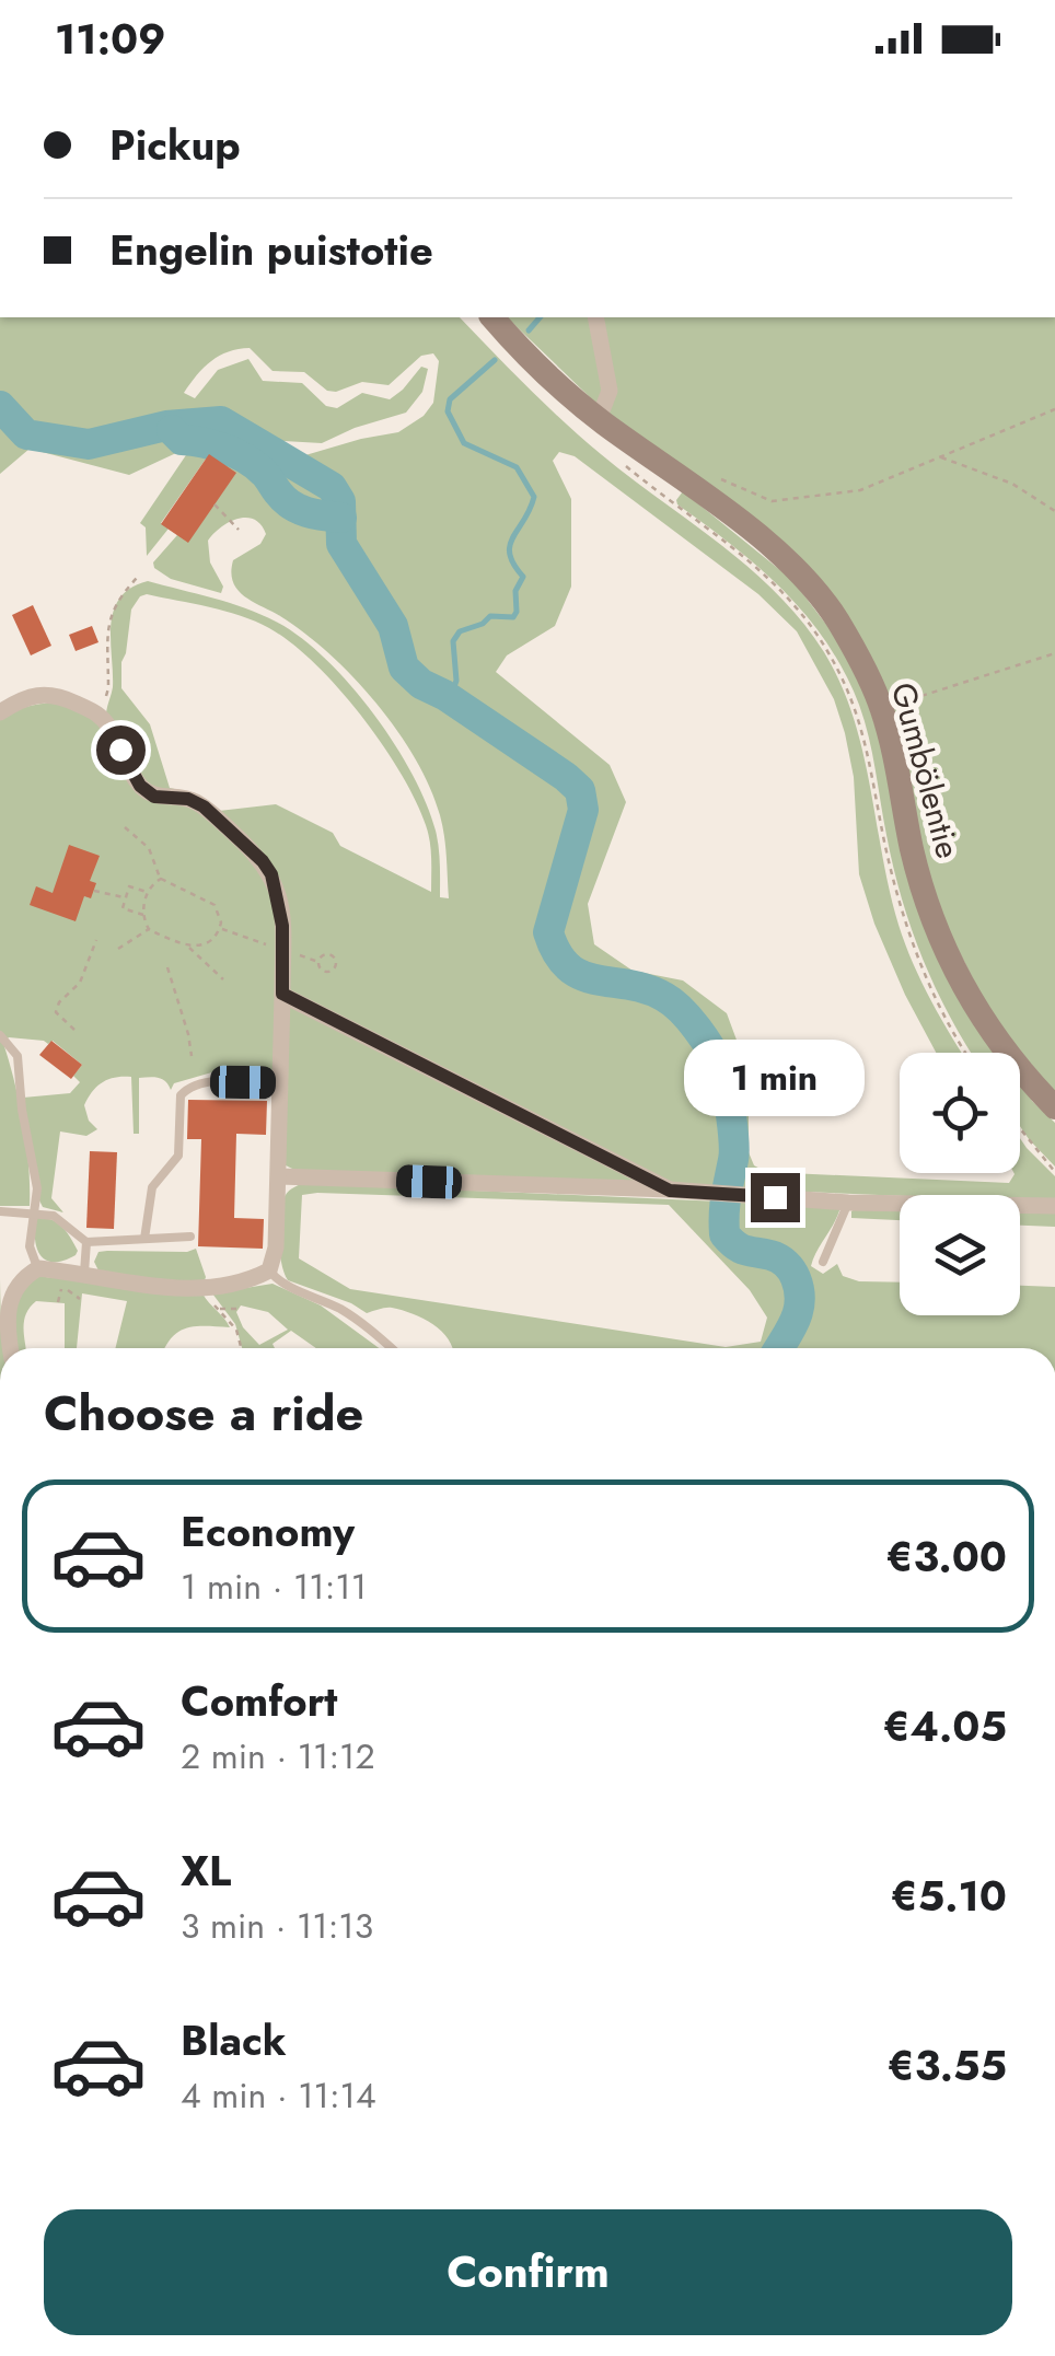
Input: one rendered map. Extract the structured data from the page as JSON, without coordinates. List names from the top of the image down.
{
  "streets": {
    "main road": ["Gumbölentie"]
  },
  "page": {
    "status": "11:09",
    "banner": ["Pickup", "Engelin puistotie"],
    "bubble": "1 min",
    "heading": "Choose a ride",
    "list": [
      {
        "name": "Economy",
        "note": "1 min · 11:11",
        "value": "€3.00"
      },
      {
        "name": "Comfort",
        "note": "2 min · 11:12",
        "value": "€4.05"
      },
      {
        "name": "XL",
        "note": "3 min · 11:13",
        "value": "€5.10"
      },
      {
        "name": "Black",
        "note": "4 min · 11:14",
        "value": "€3.55"
      }
    ],
    "buttons": "Confirm"
  }
}
